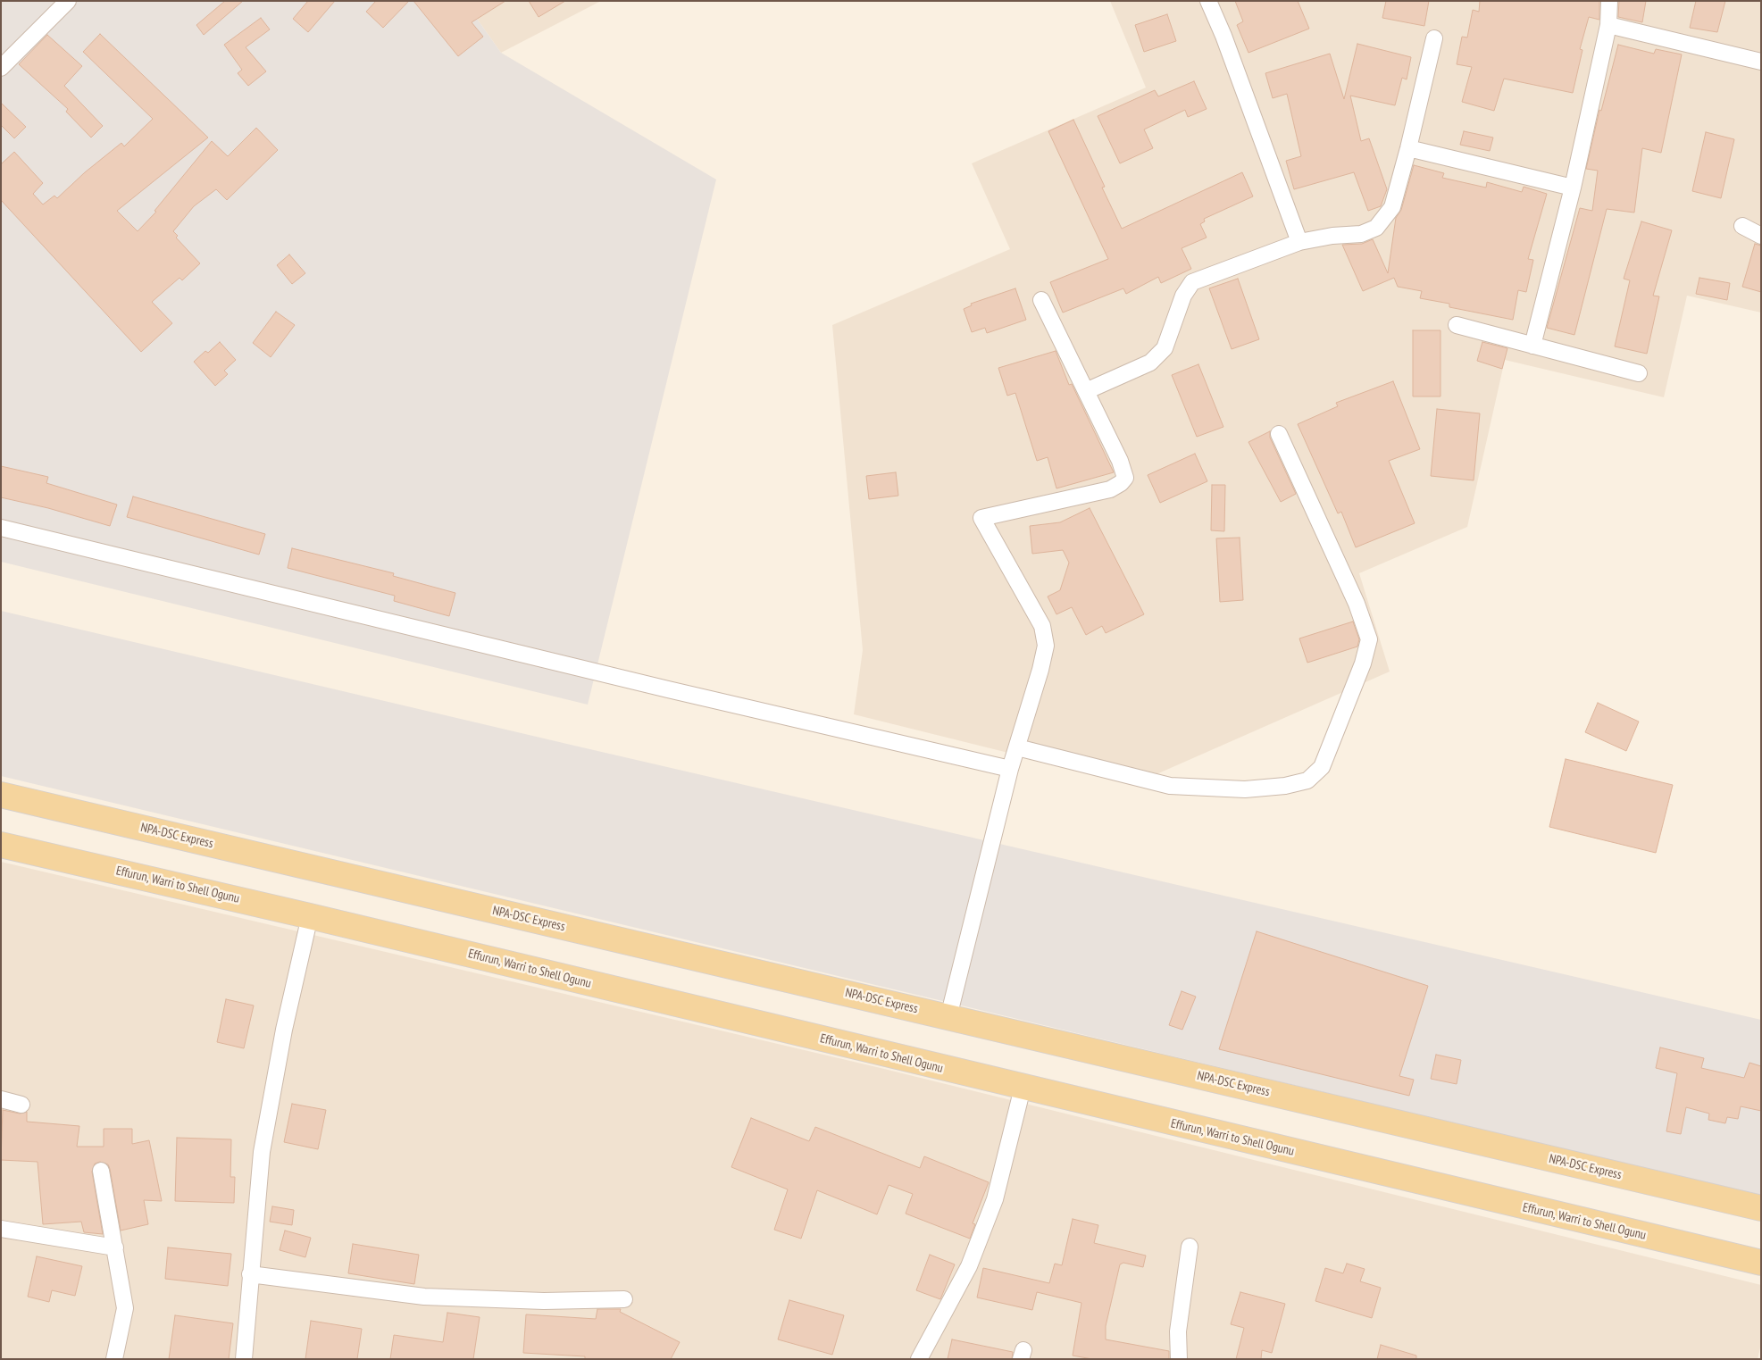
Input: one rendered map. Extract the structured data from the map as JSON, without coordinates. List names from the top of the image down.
{
  "streets": {
    "main road": ["NPA-DSC Express", "Effurun, Warri to Shell Ogunu"]
  }
}
